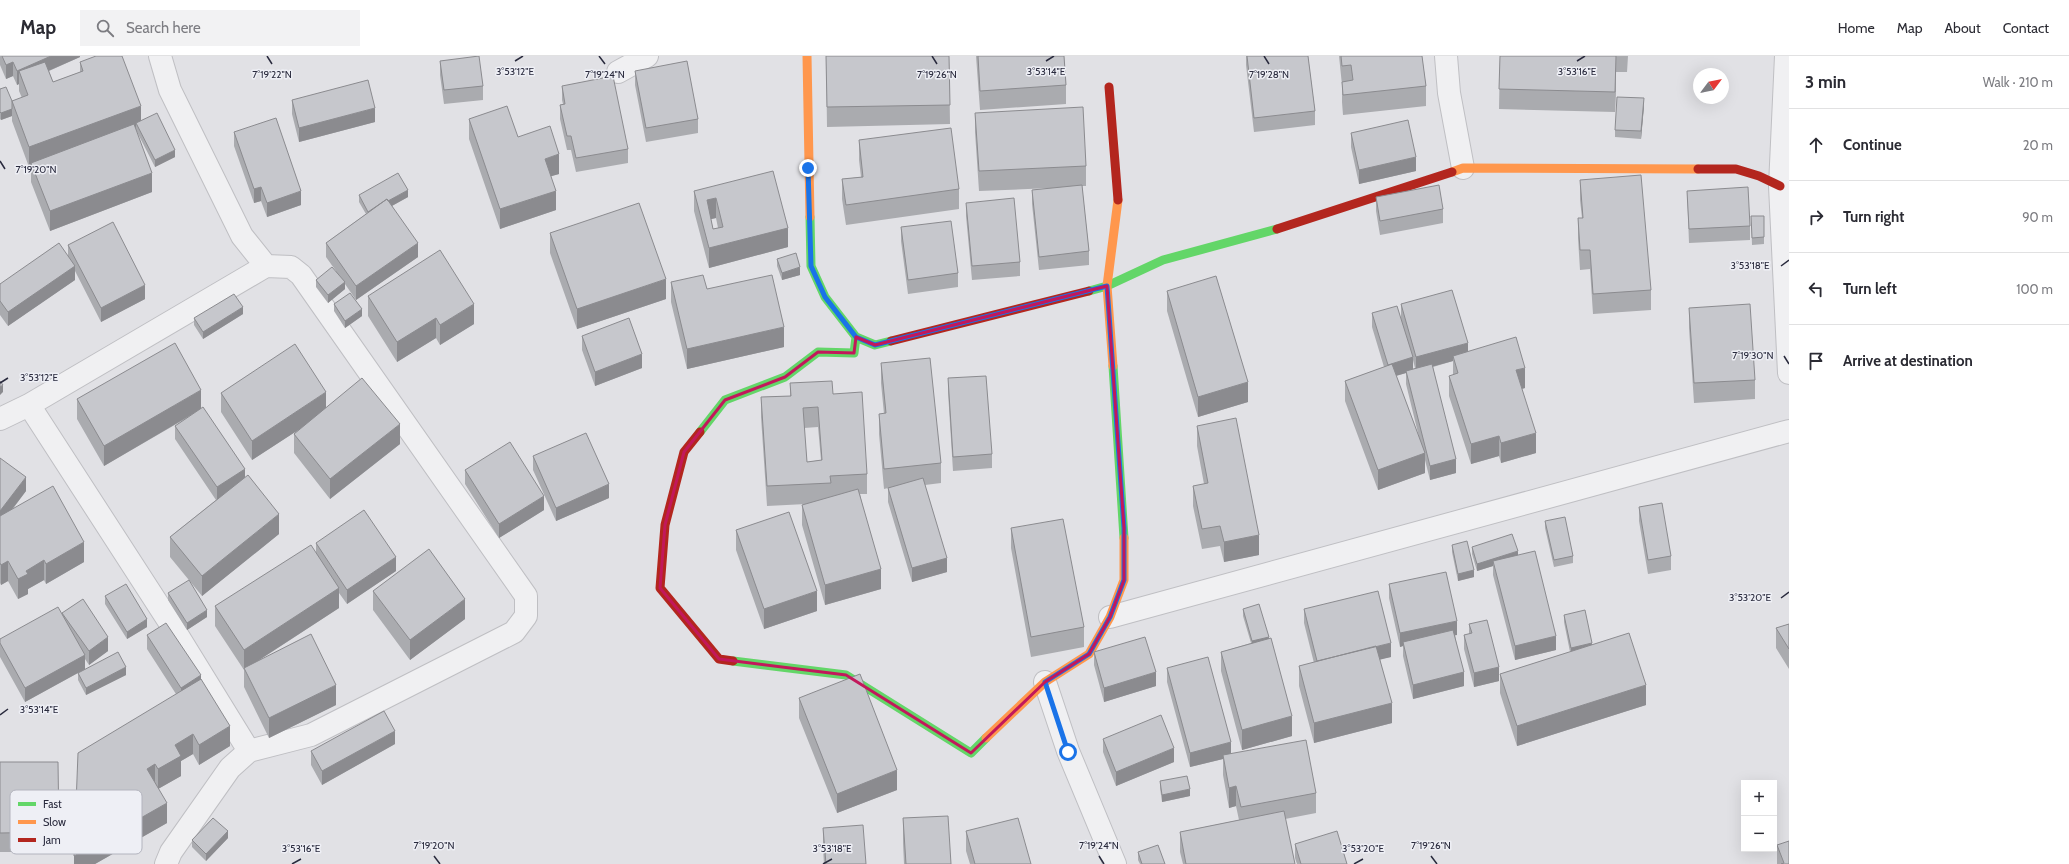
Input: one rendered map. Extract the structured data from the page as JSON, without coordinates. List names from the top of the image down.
{
  "legend": ["Fast", "Slow", "Jam"],
  "north": "top right",
  "page": {
    "header": "Map",
    "search": "Search here",
    "nav": [
      "Home",
      "Map",
      "About",
      "Contact"
    ],
    "heading": ["3 min", "Walk · 210 m"],
    "list": [
      ["Continue", "20 m"],
      ["Turn right", "90 m"],
      ["Turn left", "100 m"],
      "Arrive at destination"
    ],
    "map_buttons": ["+", "−"]
  },
  "coordinates": [
    "3°53'16\"E",
    "3°53'12\"E",
    "3°53'14\"E",
    "7°19'26\"N",
    "7°19'22\"N",
    "7°19'24\"N",
    "7°19'28\"N",
    "7°19'20\"N",
    "3°53'18\"E",
    "7°19'30\"N",
    "3°53'20\"E"
  ]
}
